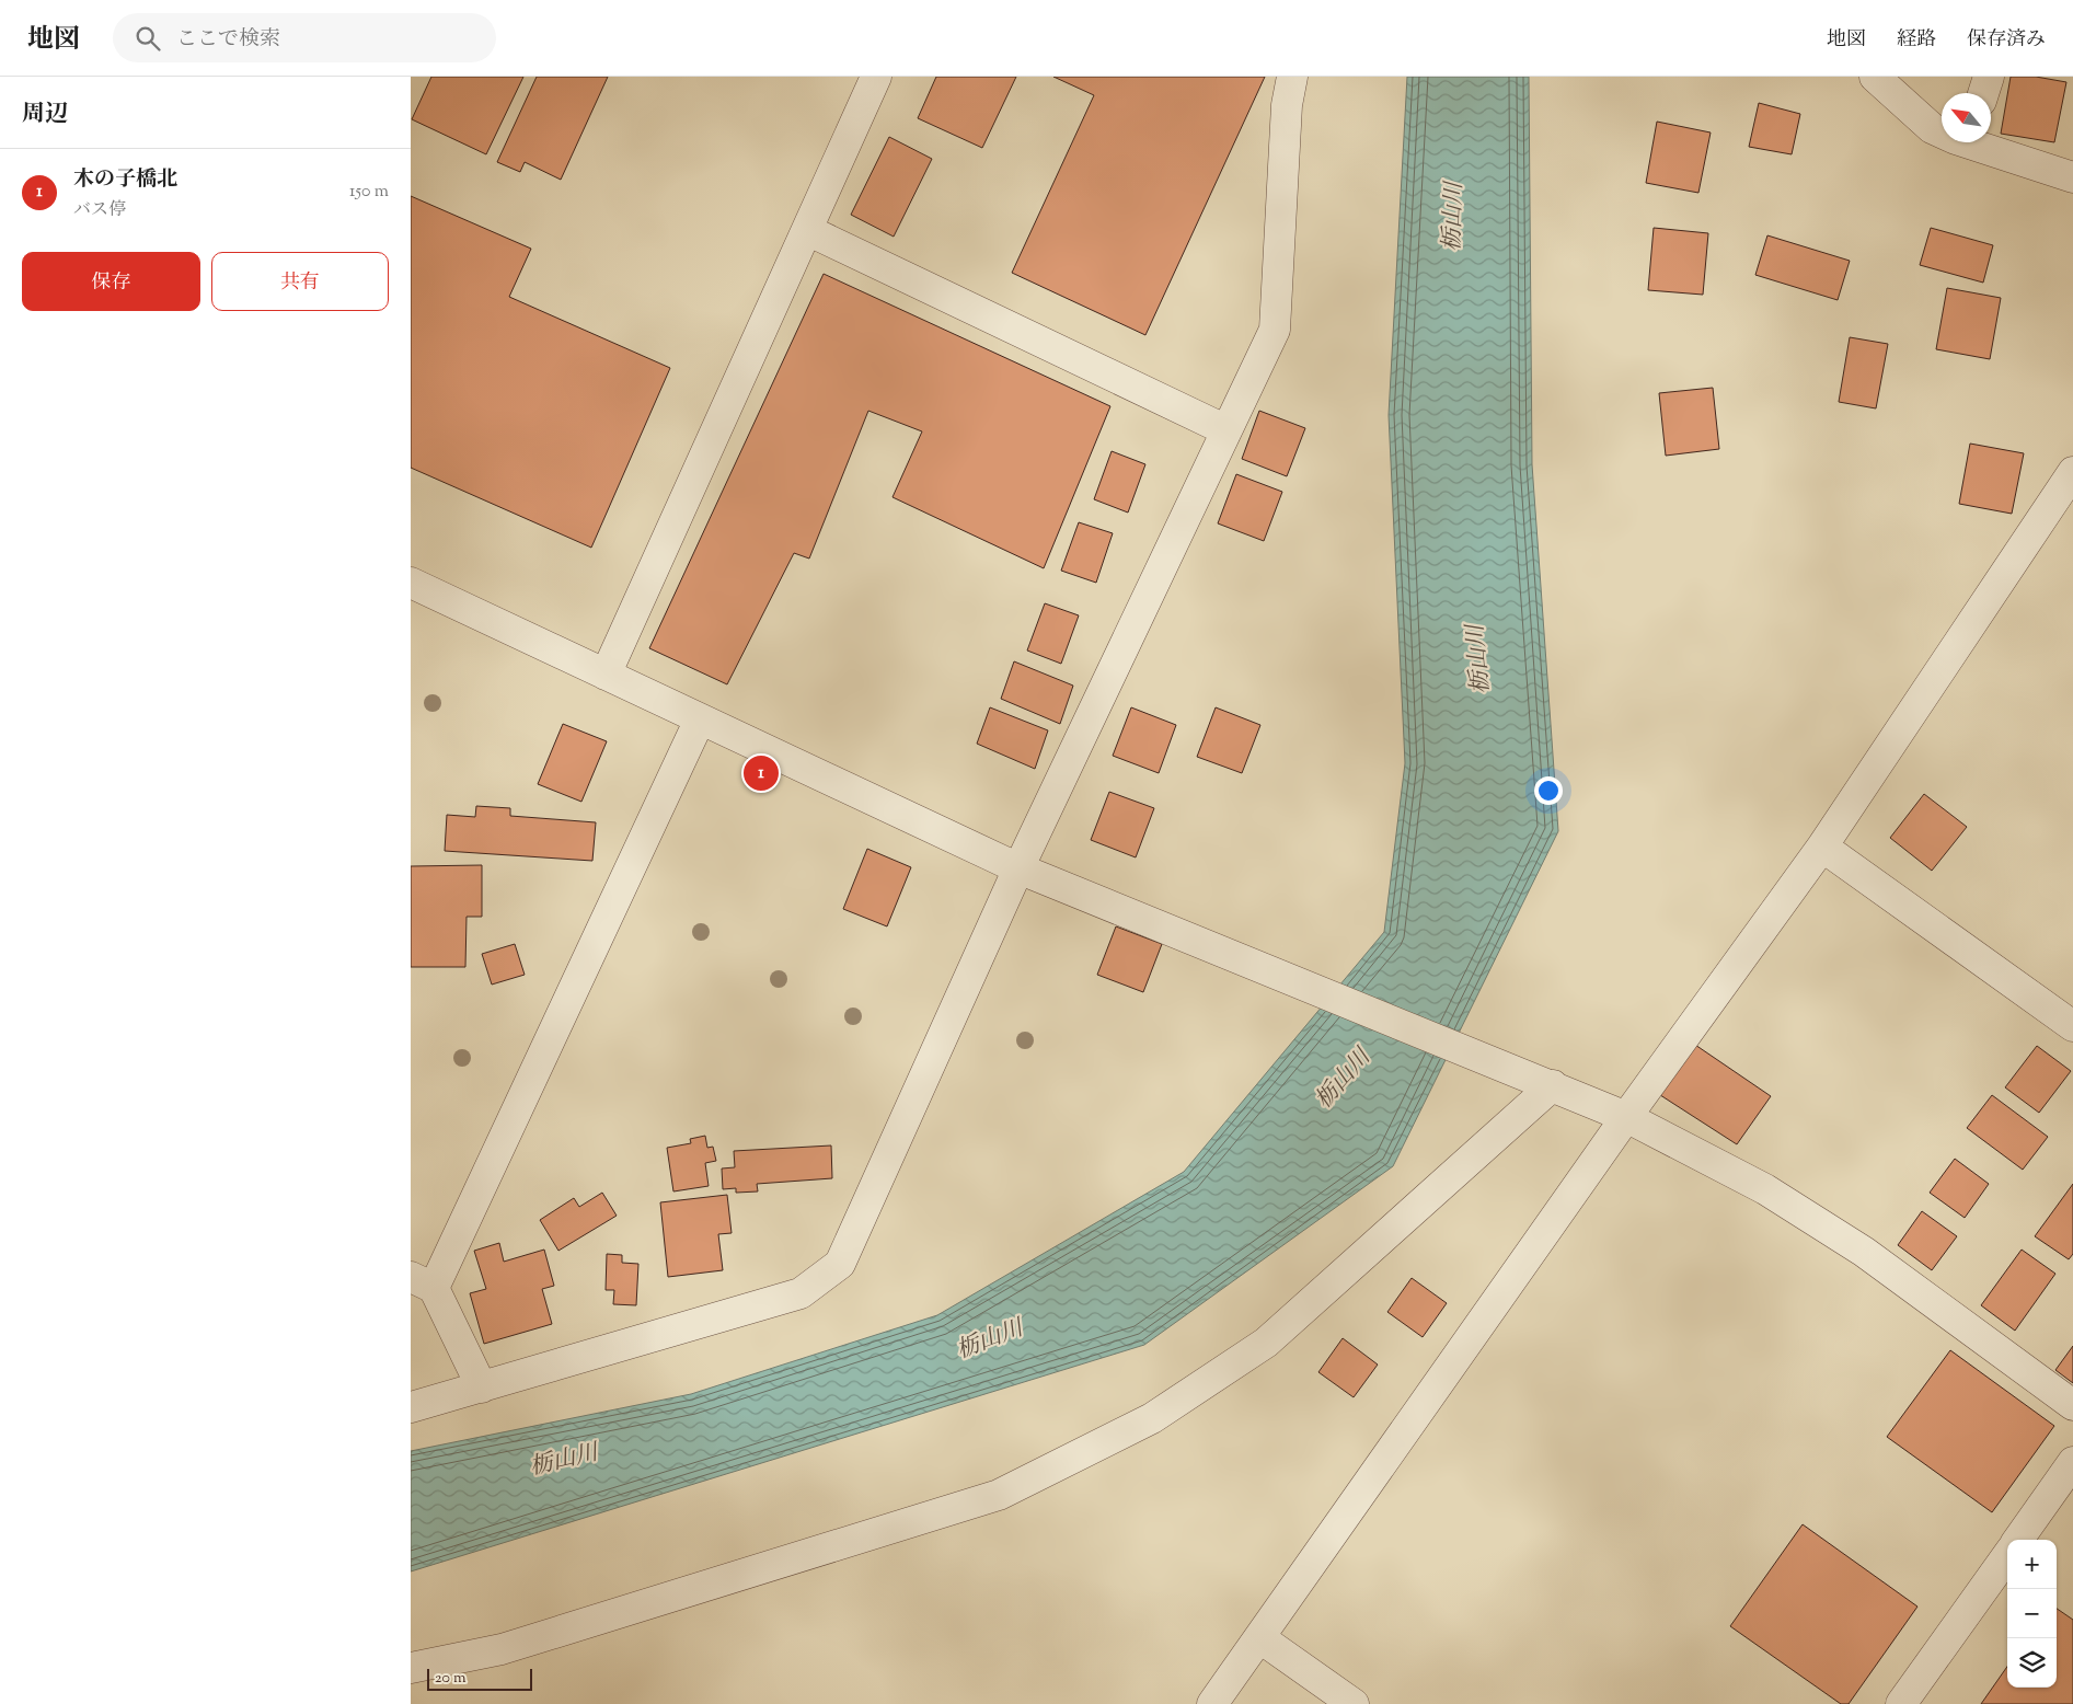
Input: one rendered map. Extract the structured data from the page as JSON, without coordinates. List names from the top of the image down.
{
  "water": ["栃山川"],
  "scale_bar": "20 m",
  "north": "top left",
  "page": {
    "header": "地図",
    "search": "ここで検索",
    "nav": ["地図", "経路", "保存済み"],
    "heading": "周辺",
    "list": [
      {
        "mark": "1",
        "name": "木の子橋北",
        "note": "バス停",
        "value": "150 m"
      }
    ],
    "buttons": ["保存", "共有"],
    "pins": "1",
    "map_buttons": ["+", "−"],
    "scale": "20 m"
  }
}
